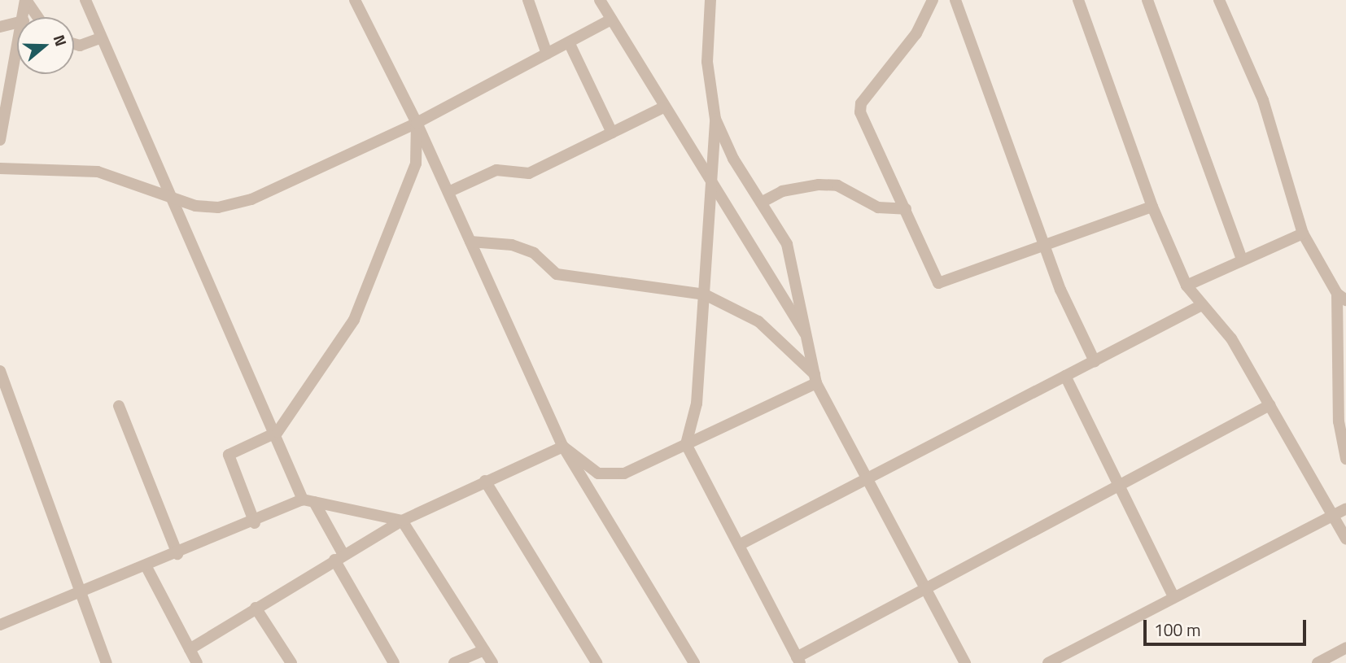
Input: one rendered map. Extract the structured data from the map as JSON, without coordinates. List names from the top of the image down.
{
  "scale_bar": "100 m",
  "north": "right"
}
